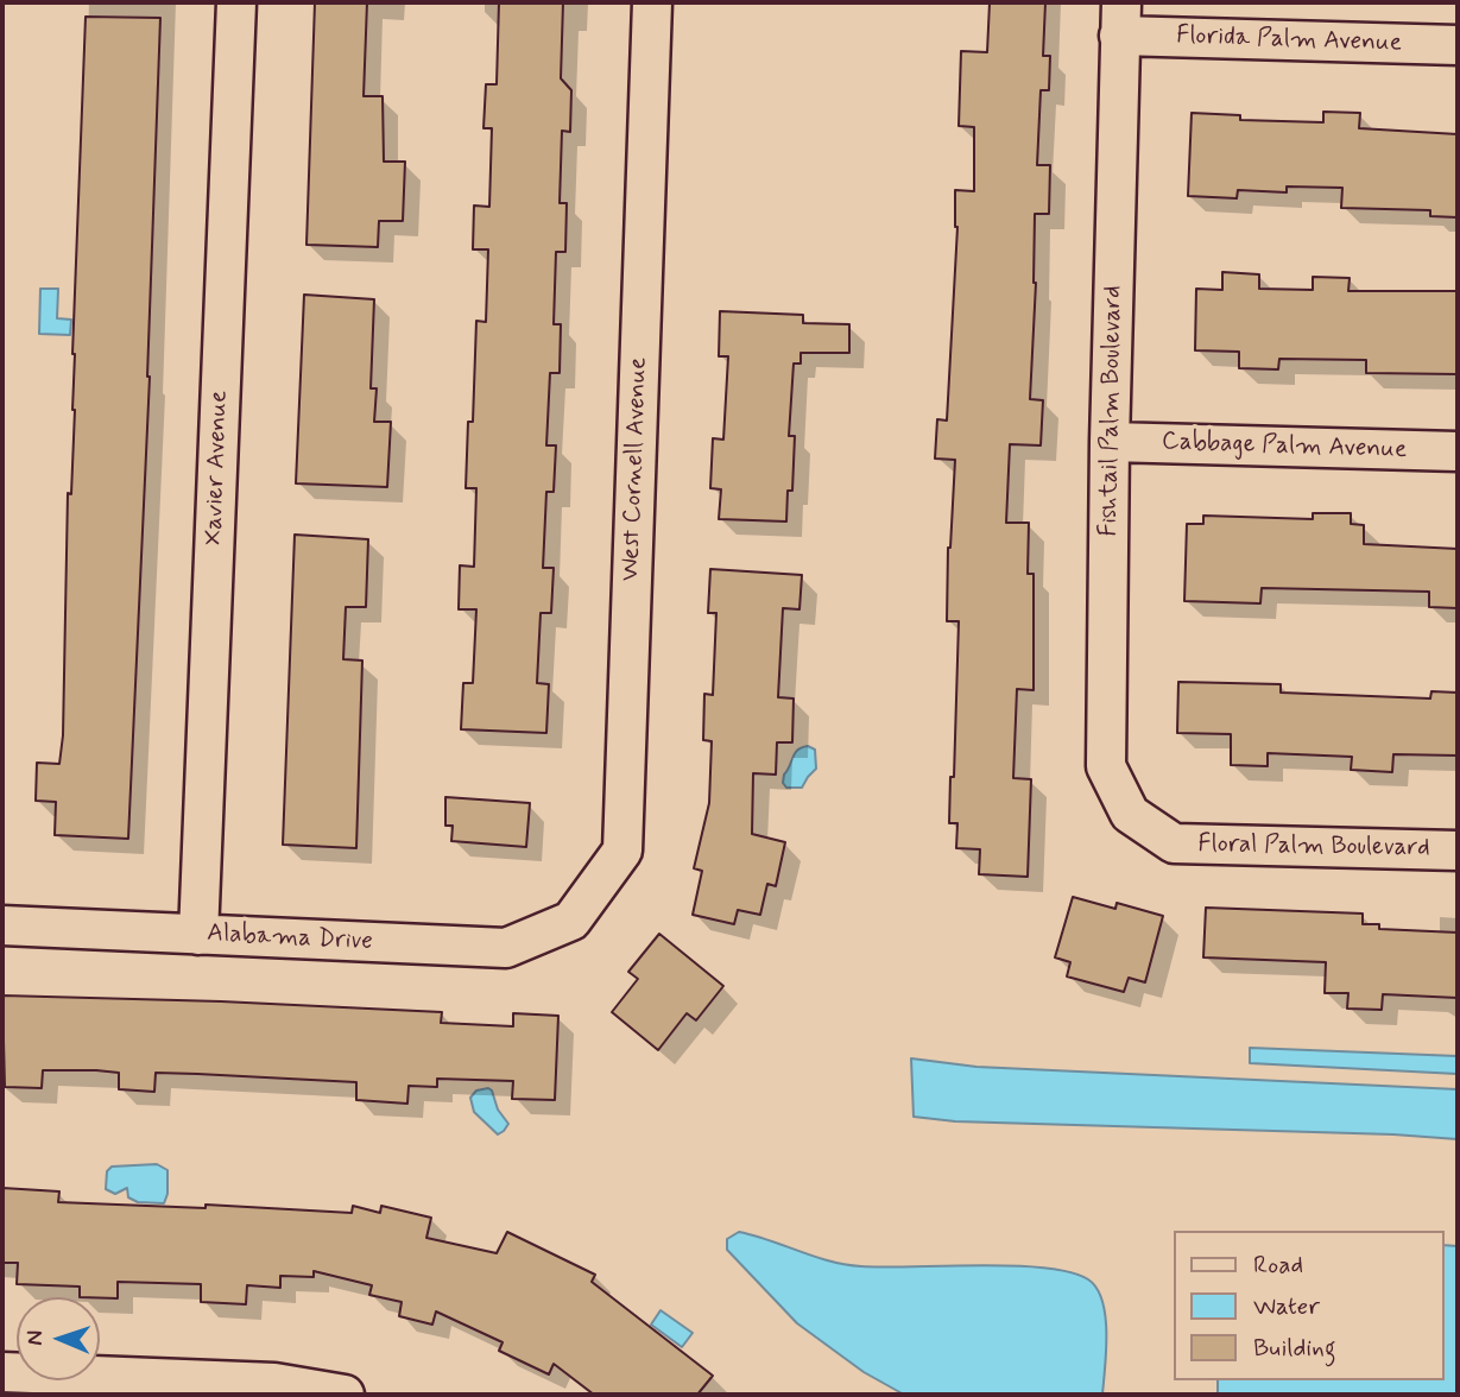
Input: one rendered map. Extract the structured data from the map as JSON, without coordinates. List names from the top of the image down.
{
  "streets": {
    "street": [
      "Florida Palm Avenue",
      "Fishtail Palm Boulevard",
      "Cabbage Palm Avenue",
      "Xavier Avenue",
      "West Cornell Avenue",
      "Floral Palm Boulevard",
      "Alabama Drive"
    ]
  },
  "crossings": [
    ["Florida Palm Avenue", "Fishtail Palm Boulevard"],
    ["Fishtail Palm Boulevard", "Cabbage Palm Avenue"],
    ["Fishtail Palm Boulevard", "Floral Palm Boulevard"],
    ["Xavier Avenue", "Alabama Drive"],
    ["West Cornell Avenue", "Alabama Drive"]
  ],
  "legend": ["Road", "Water", "Building"],
  "north": "left"
}
